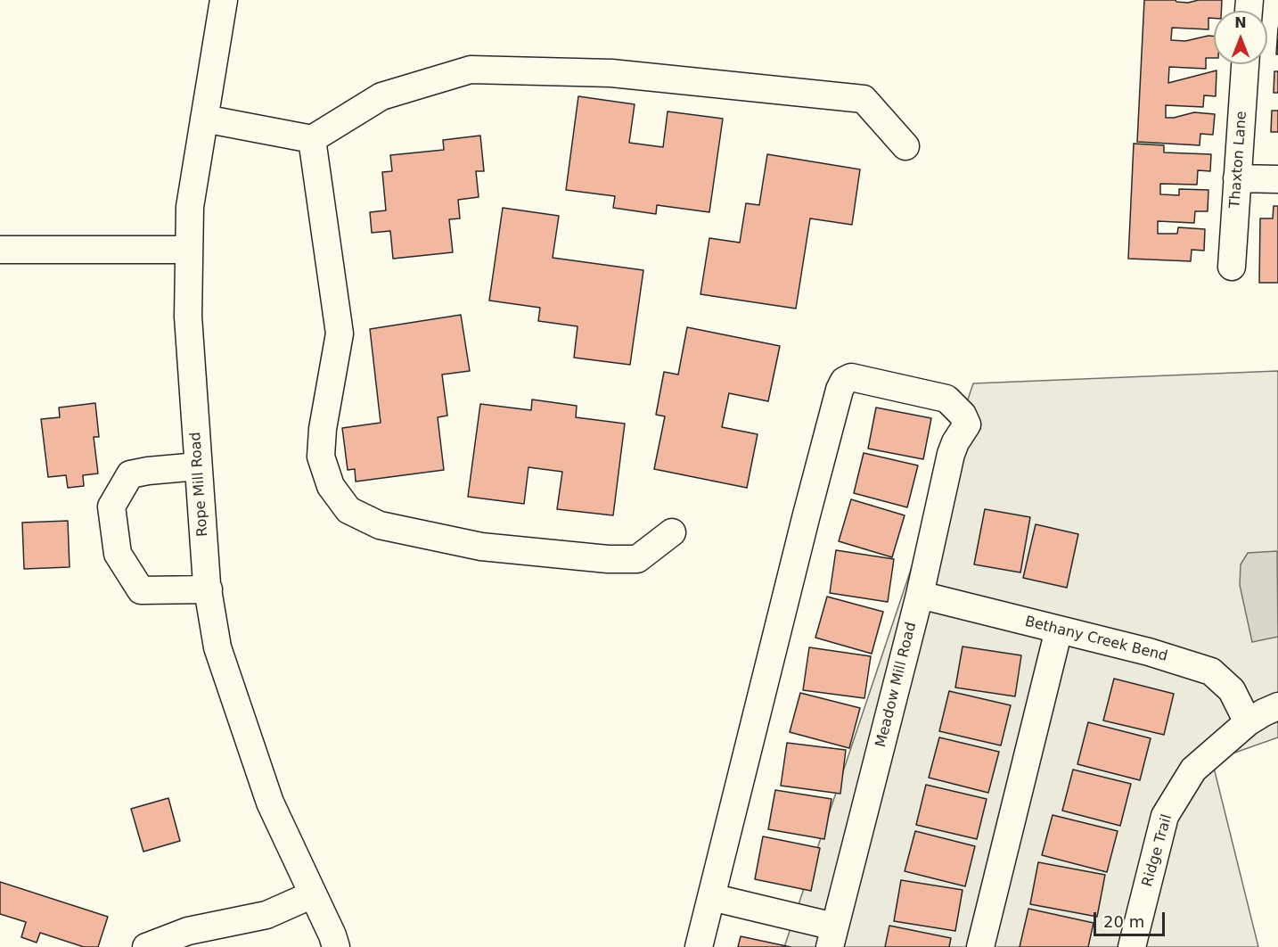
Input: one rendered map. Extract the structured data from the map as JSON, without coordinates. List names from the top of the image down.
{
  "streets": {
    "street": [
      "Thaxton Lane",
      "Rope Mill Road",
      "Bethany Creek Bend",
      "Meadow Mill Road",
      "Ridge Trail"
    ]
  },
  "crossings": [
    ["Bethany Creek Bend", "Meadow Mill Road"],
    ["Bethany Creek Bend", "Ridge Trail"]
  ],
  "scale_bar": "20 m",
  "north": "top"
}
